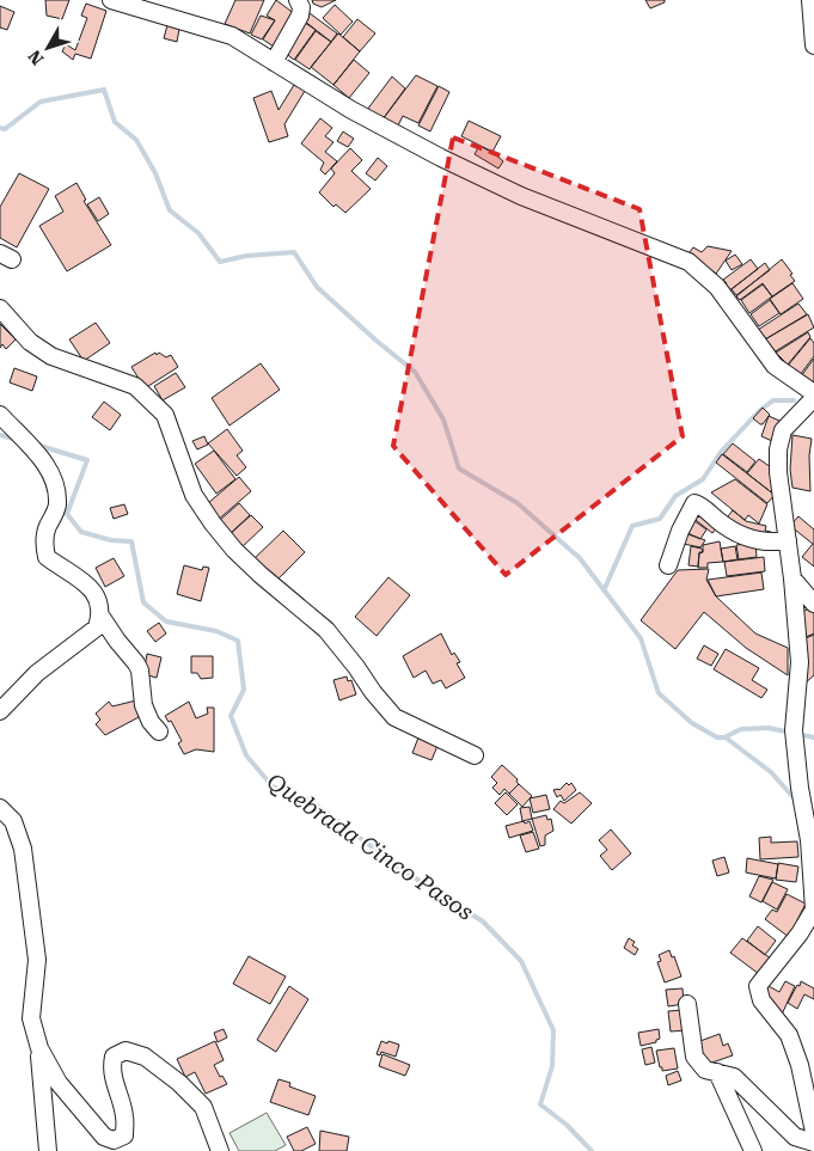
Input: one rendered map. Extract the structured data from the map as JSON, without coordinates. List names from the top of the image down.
{
  "water": ["Quebrada Cinco Pasos"],
  "north": "bottom left"
}
